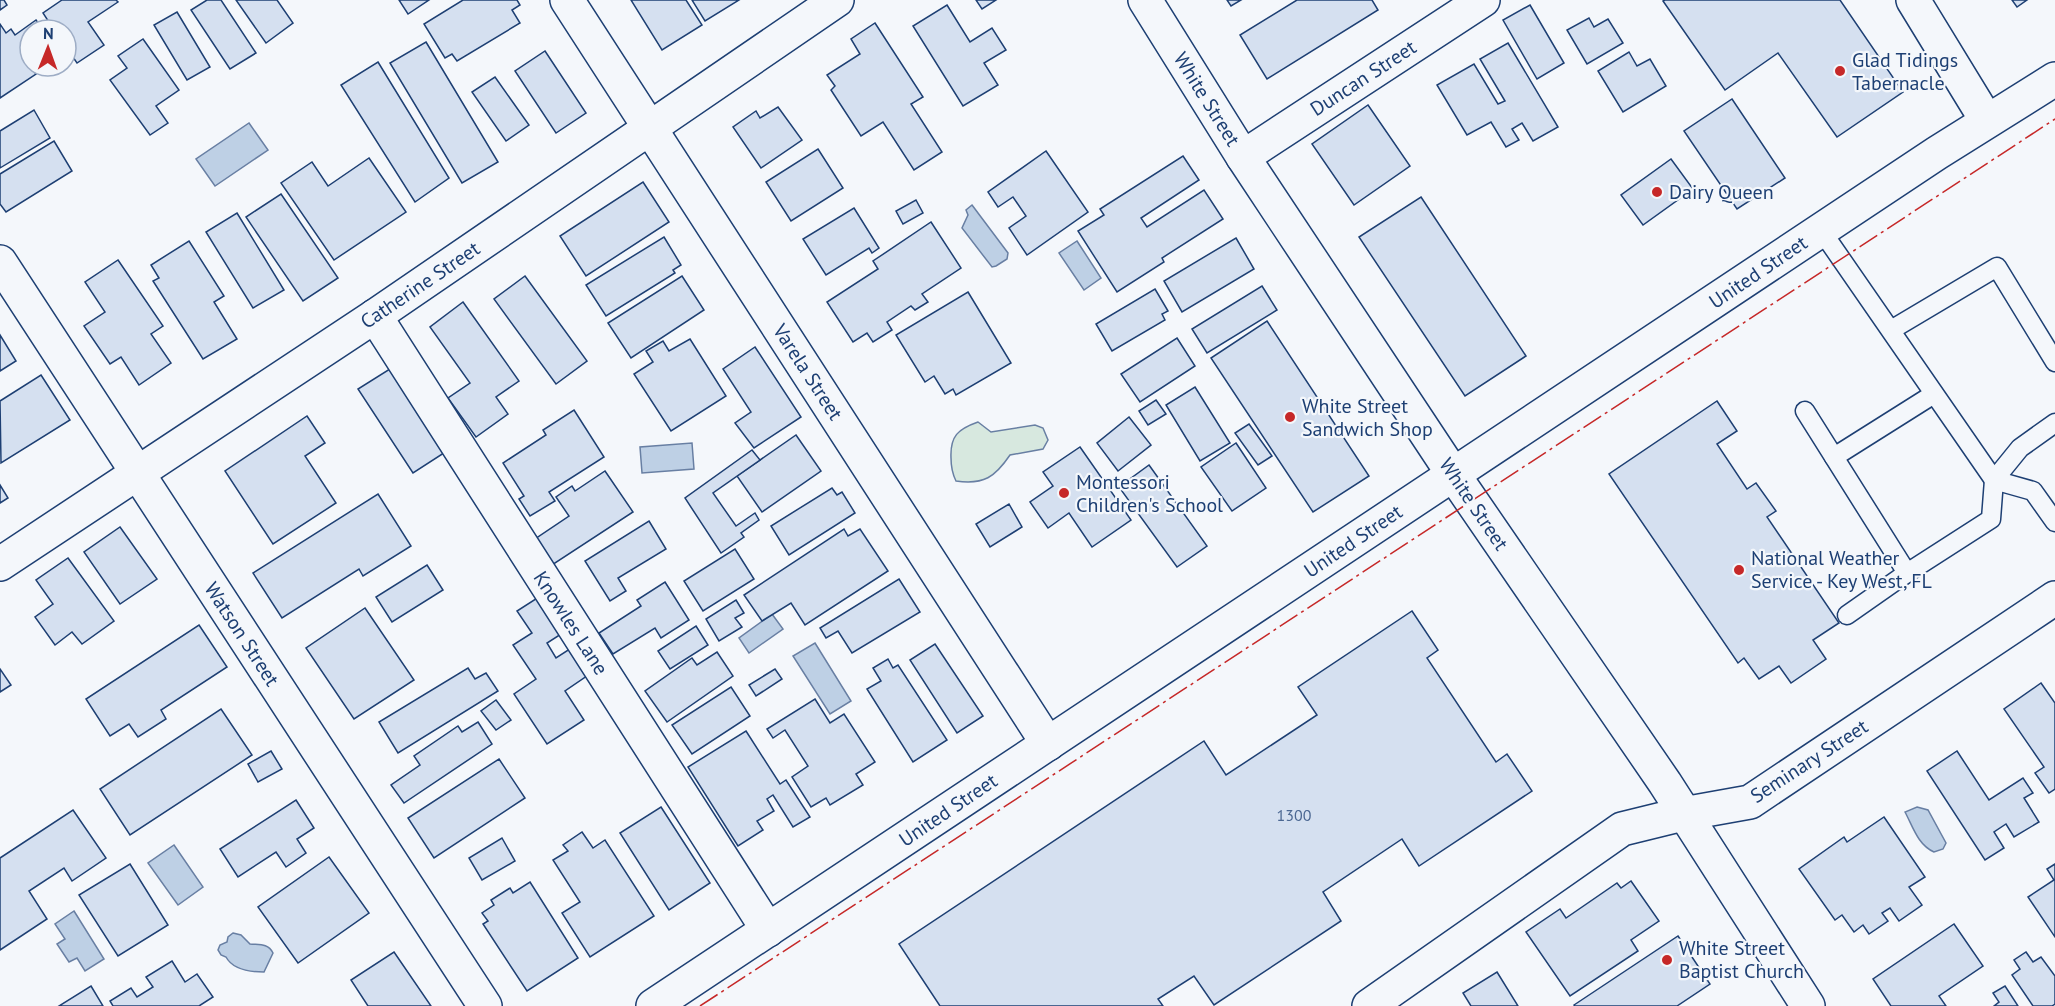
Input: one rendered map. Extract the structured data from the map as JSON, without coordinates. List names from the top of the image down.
{
  "streets": {
    "street": [
      "Duncan Street",
      "White Street",
      "United Street",
      "Catherine Street",
      "Varela Street",
      "Knowles Lane",
      "Watson Street",
      "Seminary Street"
    ]
  },
  "crossings": [
    ["Duncan Street", "White Street"],
    ["White Street", "United Street"],
    ["White Street", "Seminary Street"],
    ["United Street", "Varela Street"],
    ["United Street", "Knowles Lane"],
    ["Catherine Street", "Varela Street"],
    ["Catherine Street", "Knowles Lane"],
    ["Catherine Street", "Watson Street"]
  ],
  "places": [
    "Glad Tidings Tabernacle",
    "Dairy Queen",
    "White Street Sandwich Shop",
    "Montessori Children's School",
    "National Weather Service - Key West, FL",
    "White Street Baptist Church"
  ],
  "house_numbers": ["1300"],
  "north": "top"
}
